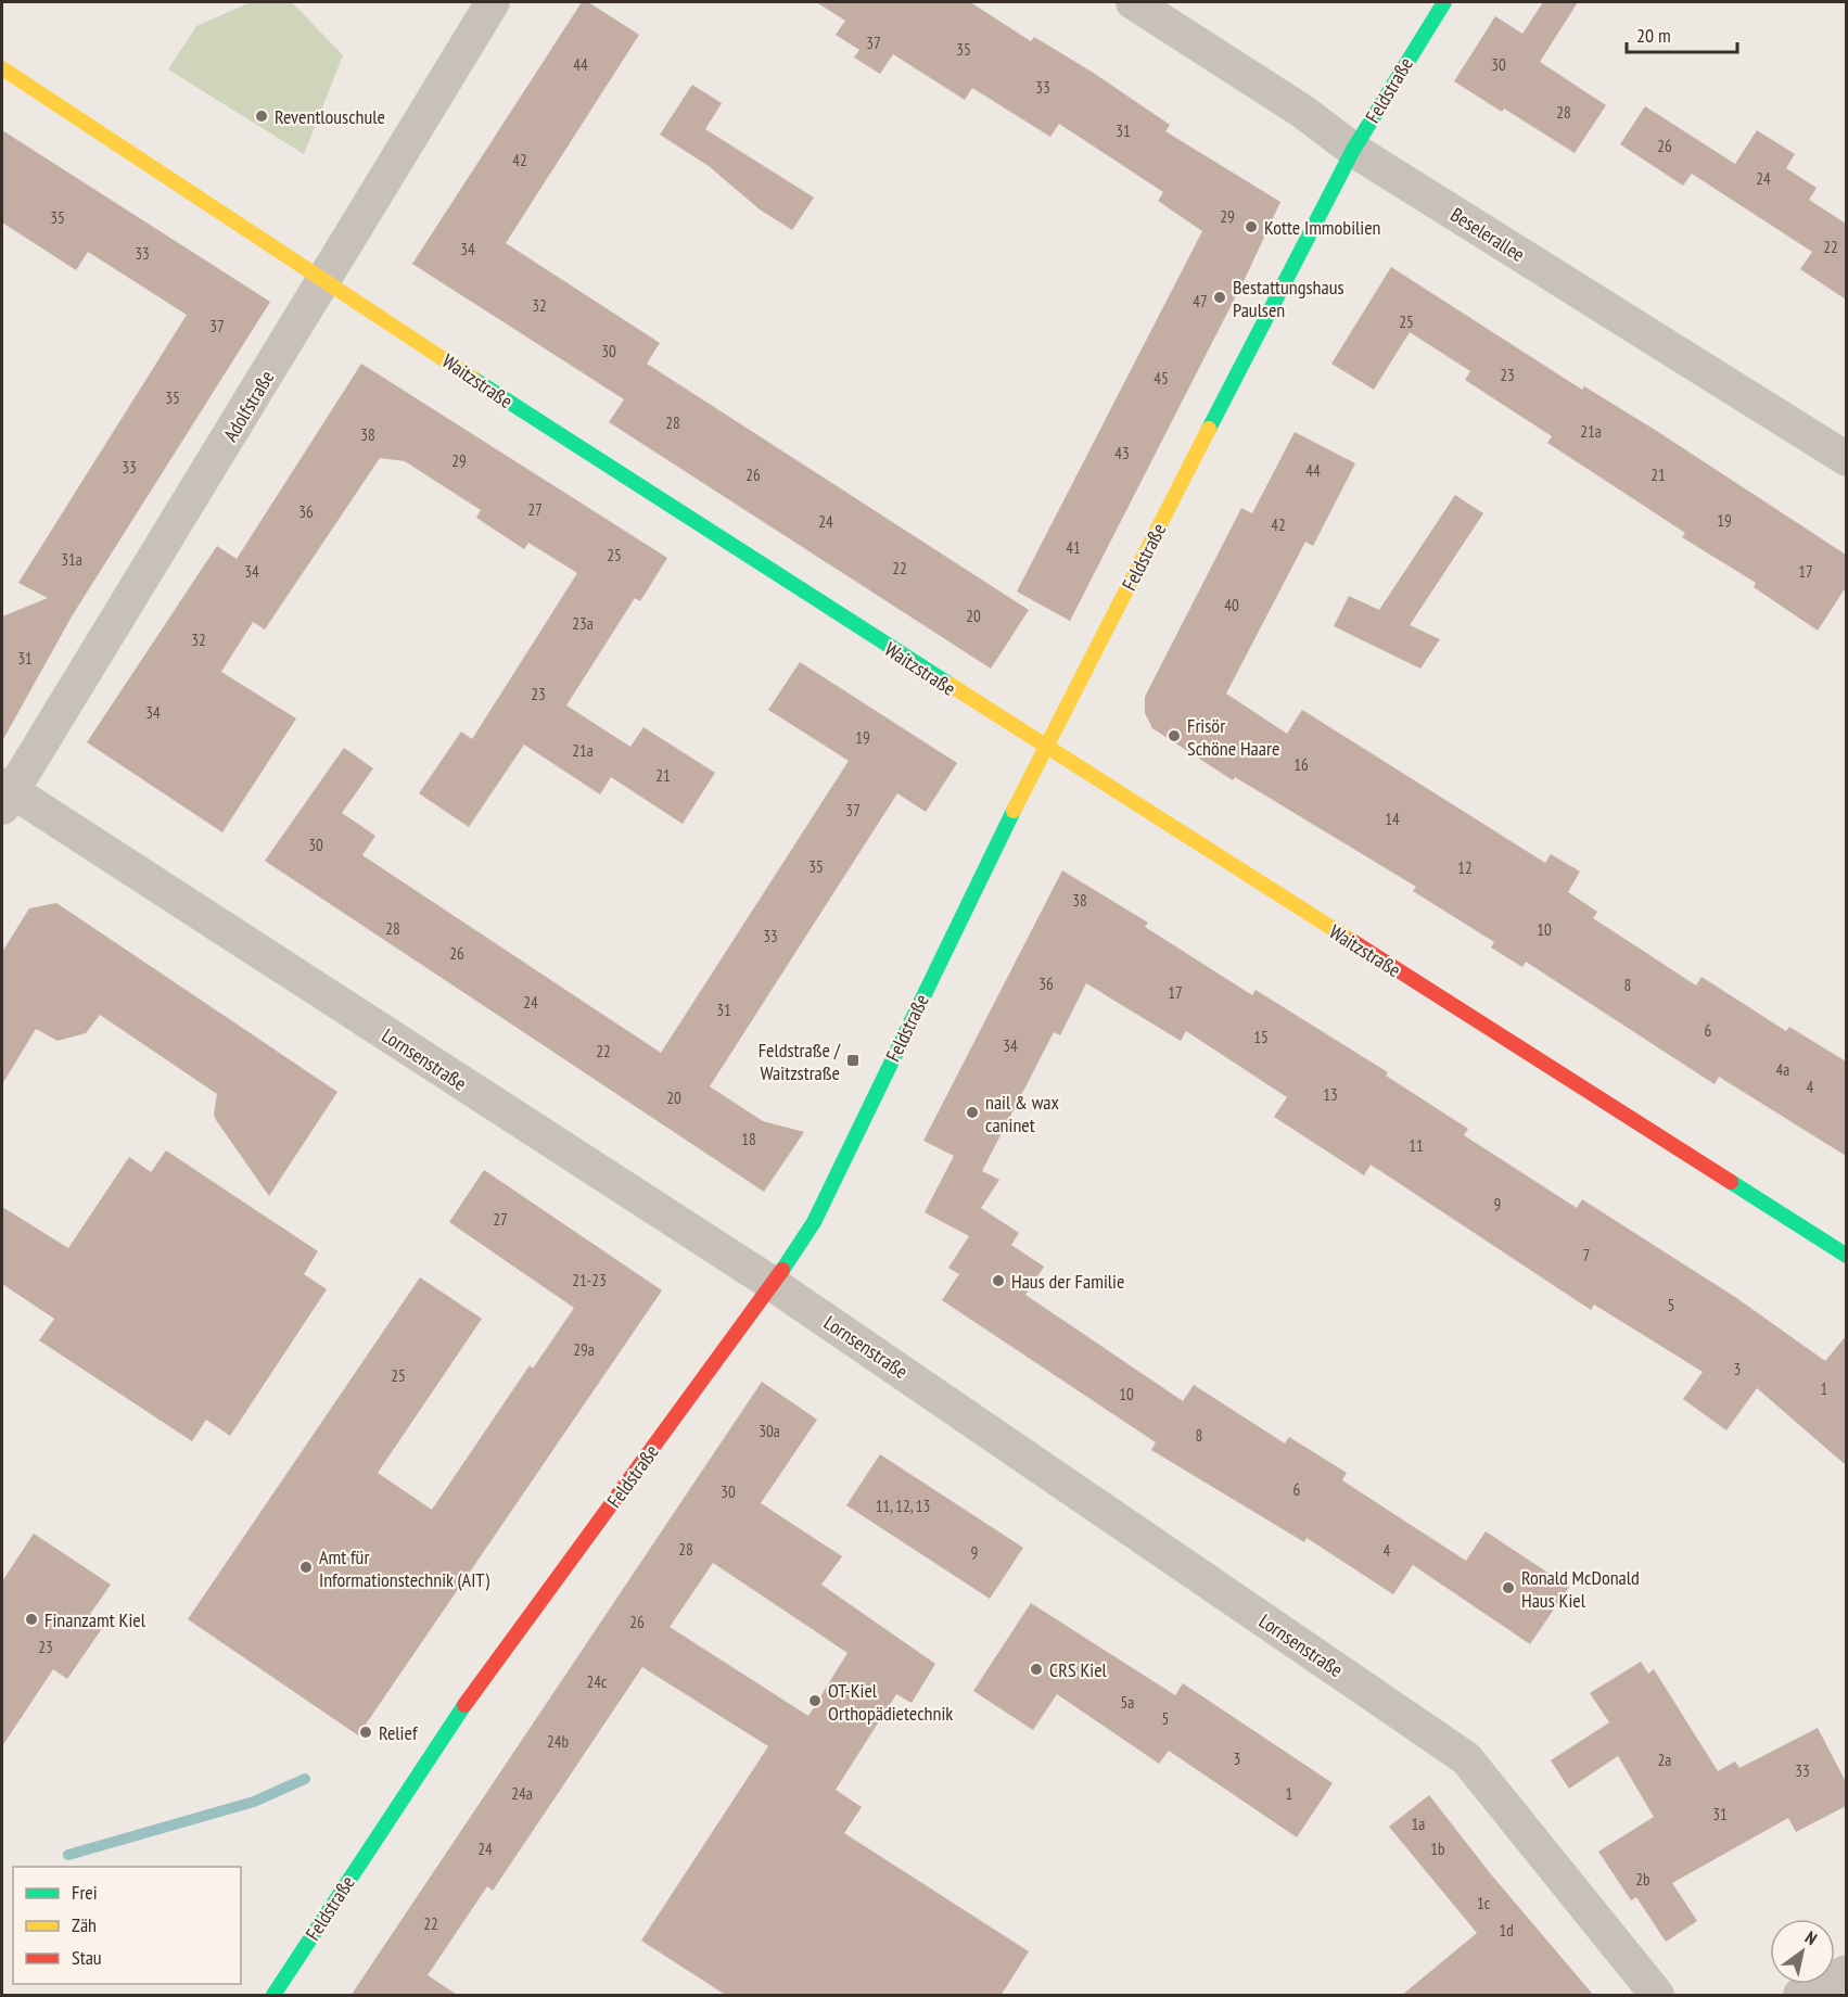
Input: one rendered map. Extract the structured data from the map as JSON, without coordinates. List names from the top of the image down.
{
  "streets": {
    "street": [
      "Feldstraße",
      "Beselerallee",
      "Waitzstraße",
      "Adolfstraße",
      "Lornsenstraße"
    ]
  },
  "crossings": [
    ["Feldstraße", "Beselerallee"],
    ["Feldstraße", "Waitzstraße"],
    ["Feldstraße", "Lornsenstraße"],
    ["Waitzstraße", "Adolfstraße"],
    ["Adolfstraße", "Lornsenstraße"]
  ],
  "places": {
    "other": [
      "Reventlouschule",
      "Kotte Immobilien",
      "Bestattungshaus Paulsen",
      "Frisör Schöne Haare",
      "nail & wax caninet",
      "Haus der Familie",
      "Amt für Informationstechnik (AIT)",
      "Ronald McDonald Haus Kiel",
      "Finanzamt Kiel",
      "CRS Kiel",
      "OT-Kiel Orthopädietechnik",
      "Relief"
    ],
    "transit": ["Feldstraße / Waitzstraße"]
  },
  "house_numbers": [
    "37",
    "35",
    "44",
    "30",
    "33",
    "28",
    "31",
    "26",
    "42",
    "24",
    "29",
    "35",
    "22",
    "34",
    "33",
    "47",
    "32",
    "25",
    "37",
    "30",
    "23",
    "45",
    "35",
    "28",
    "21a",
    "38",
    "43",
    "29",
    "33",
    "44",
    "26",
    "21",
    "27",
    "36",
    "19",
    "24",
    "42",
    "41",
    "25",
    "31a",
    "22",
    "34",
    "17",
    "40",
    "20",
    "23a",
    "32",
    "31",
    "23",
    "34",
    "19",
    "21a",
    "16",
    "21",
    "37",
    "14",
    "30",
    "35",
    "12",
    "38",
    "28",
    "10",
    "33",
    "26",
    "36",
    "8",
    "17",
    "24",
    "31",
    "6",
    "15",
    "34",
    "22",
    "4a",
    "4",
    "13",
    "20",
    "18",
    "11",
    "9",
    "27",
    "7",
    "21-23",
    "5",
    "29a",
    "3",
    "25",
    "1",
    "10",
    "30a",
    "8",
    "6",
    "30",
    "11, 12, 13",
    "28",
    "4",
    "9",
    "26",
    "23",
    "24c",
    "5a",
    "5",
    "24b",
    "3",
    "2a",
    "33",
    "24a",
    "1",
    "31",
    "1a",
    "24",
    "1b",
    "2b",
    "1c",
    "22",
    "1d"
  ],
  "legend": ["Frei", "Zäh", "Stau"],
  "scale_bar": "20 m",
  "north": "top right"
}
